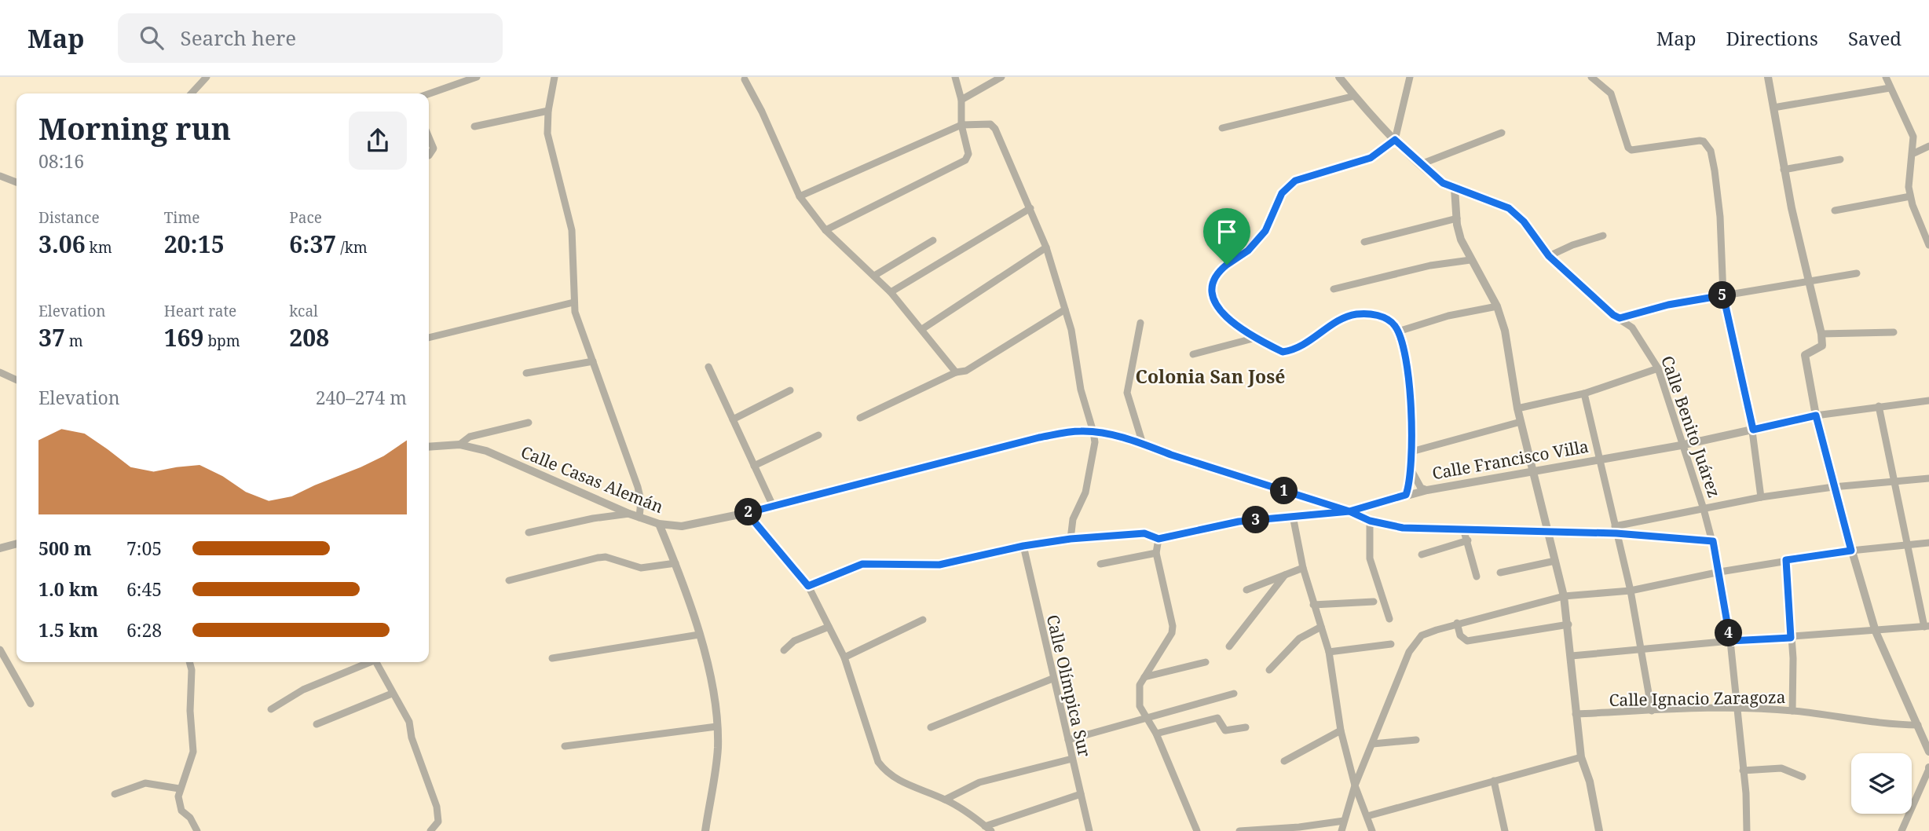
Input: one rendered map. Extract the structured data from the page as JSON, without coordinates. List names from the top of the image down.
{
  "streets": {
    "street": [
      "Calle Benito Juárez",
      "Calle Francisco Villa",
      "Calle Casas Alemán",
      "Calle Olímpica Sur",
      "Calle Ignacio Zaragoza"
    ]
  },
  "crossings": [
    ["Calle Benito Juárez", "Calle Francisco Villa"],
    ["Calle Benito Juárez", "Calle Casas Alemán"],
    ["Calle Benito Juárez", "Calle Ignacio Zaragoza"],
    ["Calle Francisco Villa", "Calle Casas Alemán"],
    ["Calle Francisco Villa", "Calle Olímpica Sur"]
  ],
  "districts": ["Colonia San José"],
  "page": {
    "header": "Map",
    "search": "Search here",
    "nav": ["Map", "Directions", "Saved"],
    "heading": ["Morning run", "08:16"],
    "stats": [
      ["Distance", "3.06 km"],
      ["Time", "20:15"],
      ["Pace", "6:37 /km"],
      ["Elevation", "37 m"],
      ["Heart rate", "169 bpm"],
      ["kcal", "208"]
    ],
    "pins": [
      "5",
      "1",
      "2",
      "3",
      "4"
    ],
    "chart": ["Elevation", "240–274 m"],
    "list": [
      {
        "name": "500 m",
        "note": "7:05"
      },
      {
        "name": "1.0 km",
        "note": "6:45"
      },
      {
        "name": "1.5 km",
        "note": "6:28"
      }
    ]
  }
}
